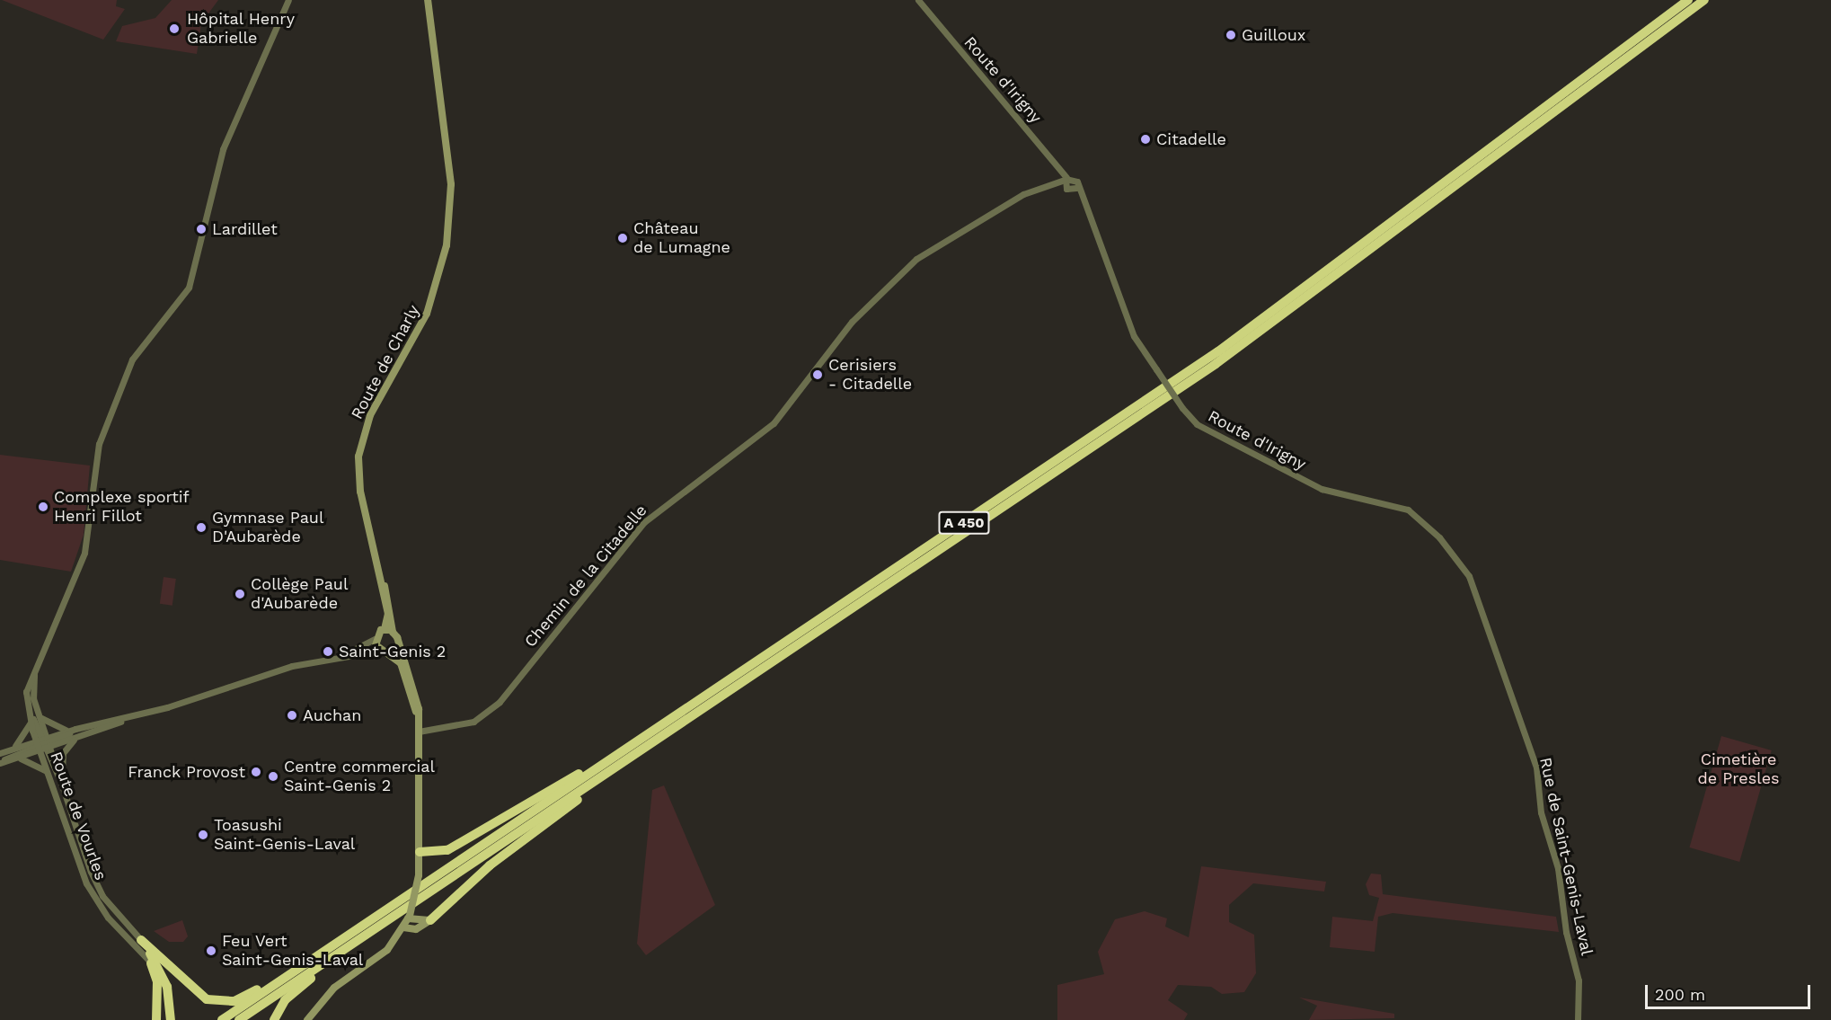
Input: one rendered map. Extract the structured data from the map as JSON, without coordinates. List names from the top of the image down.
{
  "streets": {
    "highway": ["A 450"],
    "main road": ["Route de Charly"],
    "street": [
      "Route d'Irigny",
      "Chemin de la Citadelle",
      "Route de Vourles",
      "Rue de Saint-Genis-Laval"
    ]
  },
  "crossings": [
    ["Route d'Irigny", "Chemin de la Citadelle"],
    ["Route d'Irigny", "Rue de Saint-Genis-Laval"]
  ],
  "parks": ["Cimetière de Presles"],
  "places": [
    "Hôpital Henry Gabrielle",
    "Guilloux",
    "Citadelle",
    "Lardillet",
    "Château de Lumagne",
    "Cerisiers - Citadelle",
    "Complexe sportif Henri Fillot",
    "Gymnase Paul D'Aubarède",
    "Collège Paul d'Aubarède",
    "Saint-Genis 2",
    "Auchan",
    "Franck Provost",
    "Centre commercial Saint-Genis 2",
    "Toasushi Saint-Genis-Laval",
    "Feu Vert Saint-Genis-Laval"
  ],
  "scale_bar": "200 m"
}
